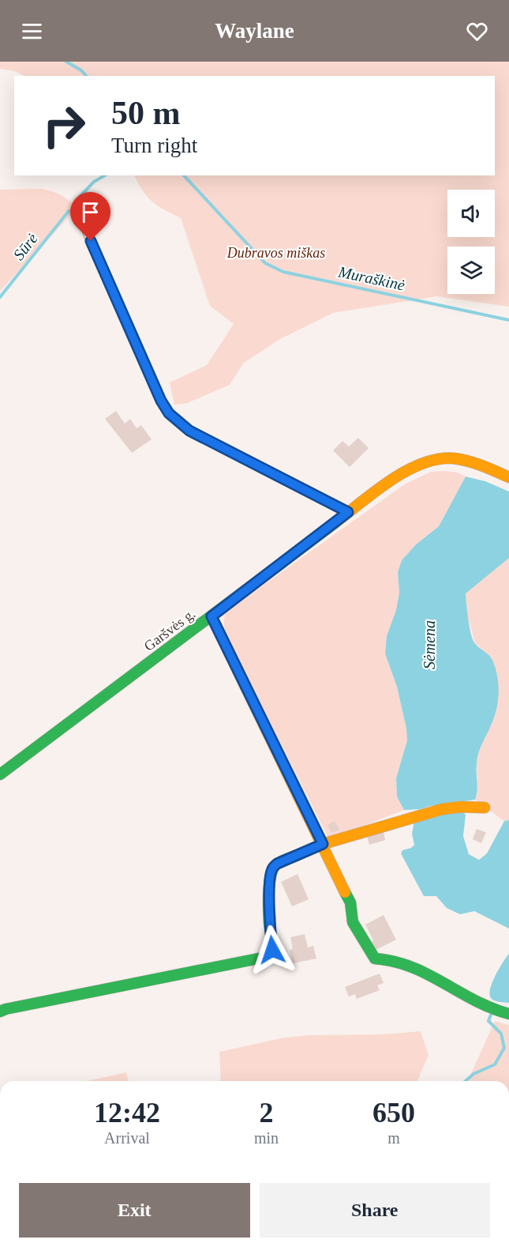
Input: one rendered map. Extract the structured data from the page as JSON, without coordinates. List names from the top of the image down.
{
  "streets": {
    "street": ["Garšvės g."]
  },
  "water": ["Sūrė", "Muraškinė", "Sėmena"],
  "parks": ["Dubravos miškas"],
  "page": {
    "header": "Waylane",
    "turn": ["50 m", "Turn right"],
    "eta": [
      "12:42",
      "Arrival",
      "2",
      "min",
      "650",
      "m"
    ],
    "buttons": ["Exit", "Share"]
  }
}
